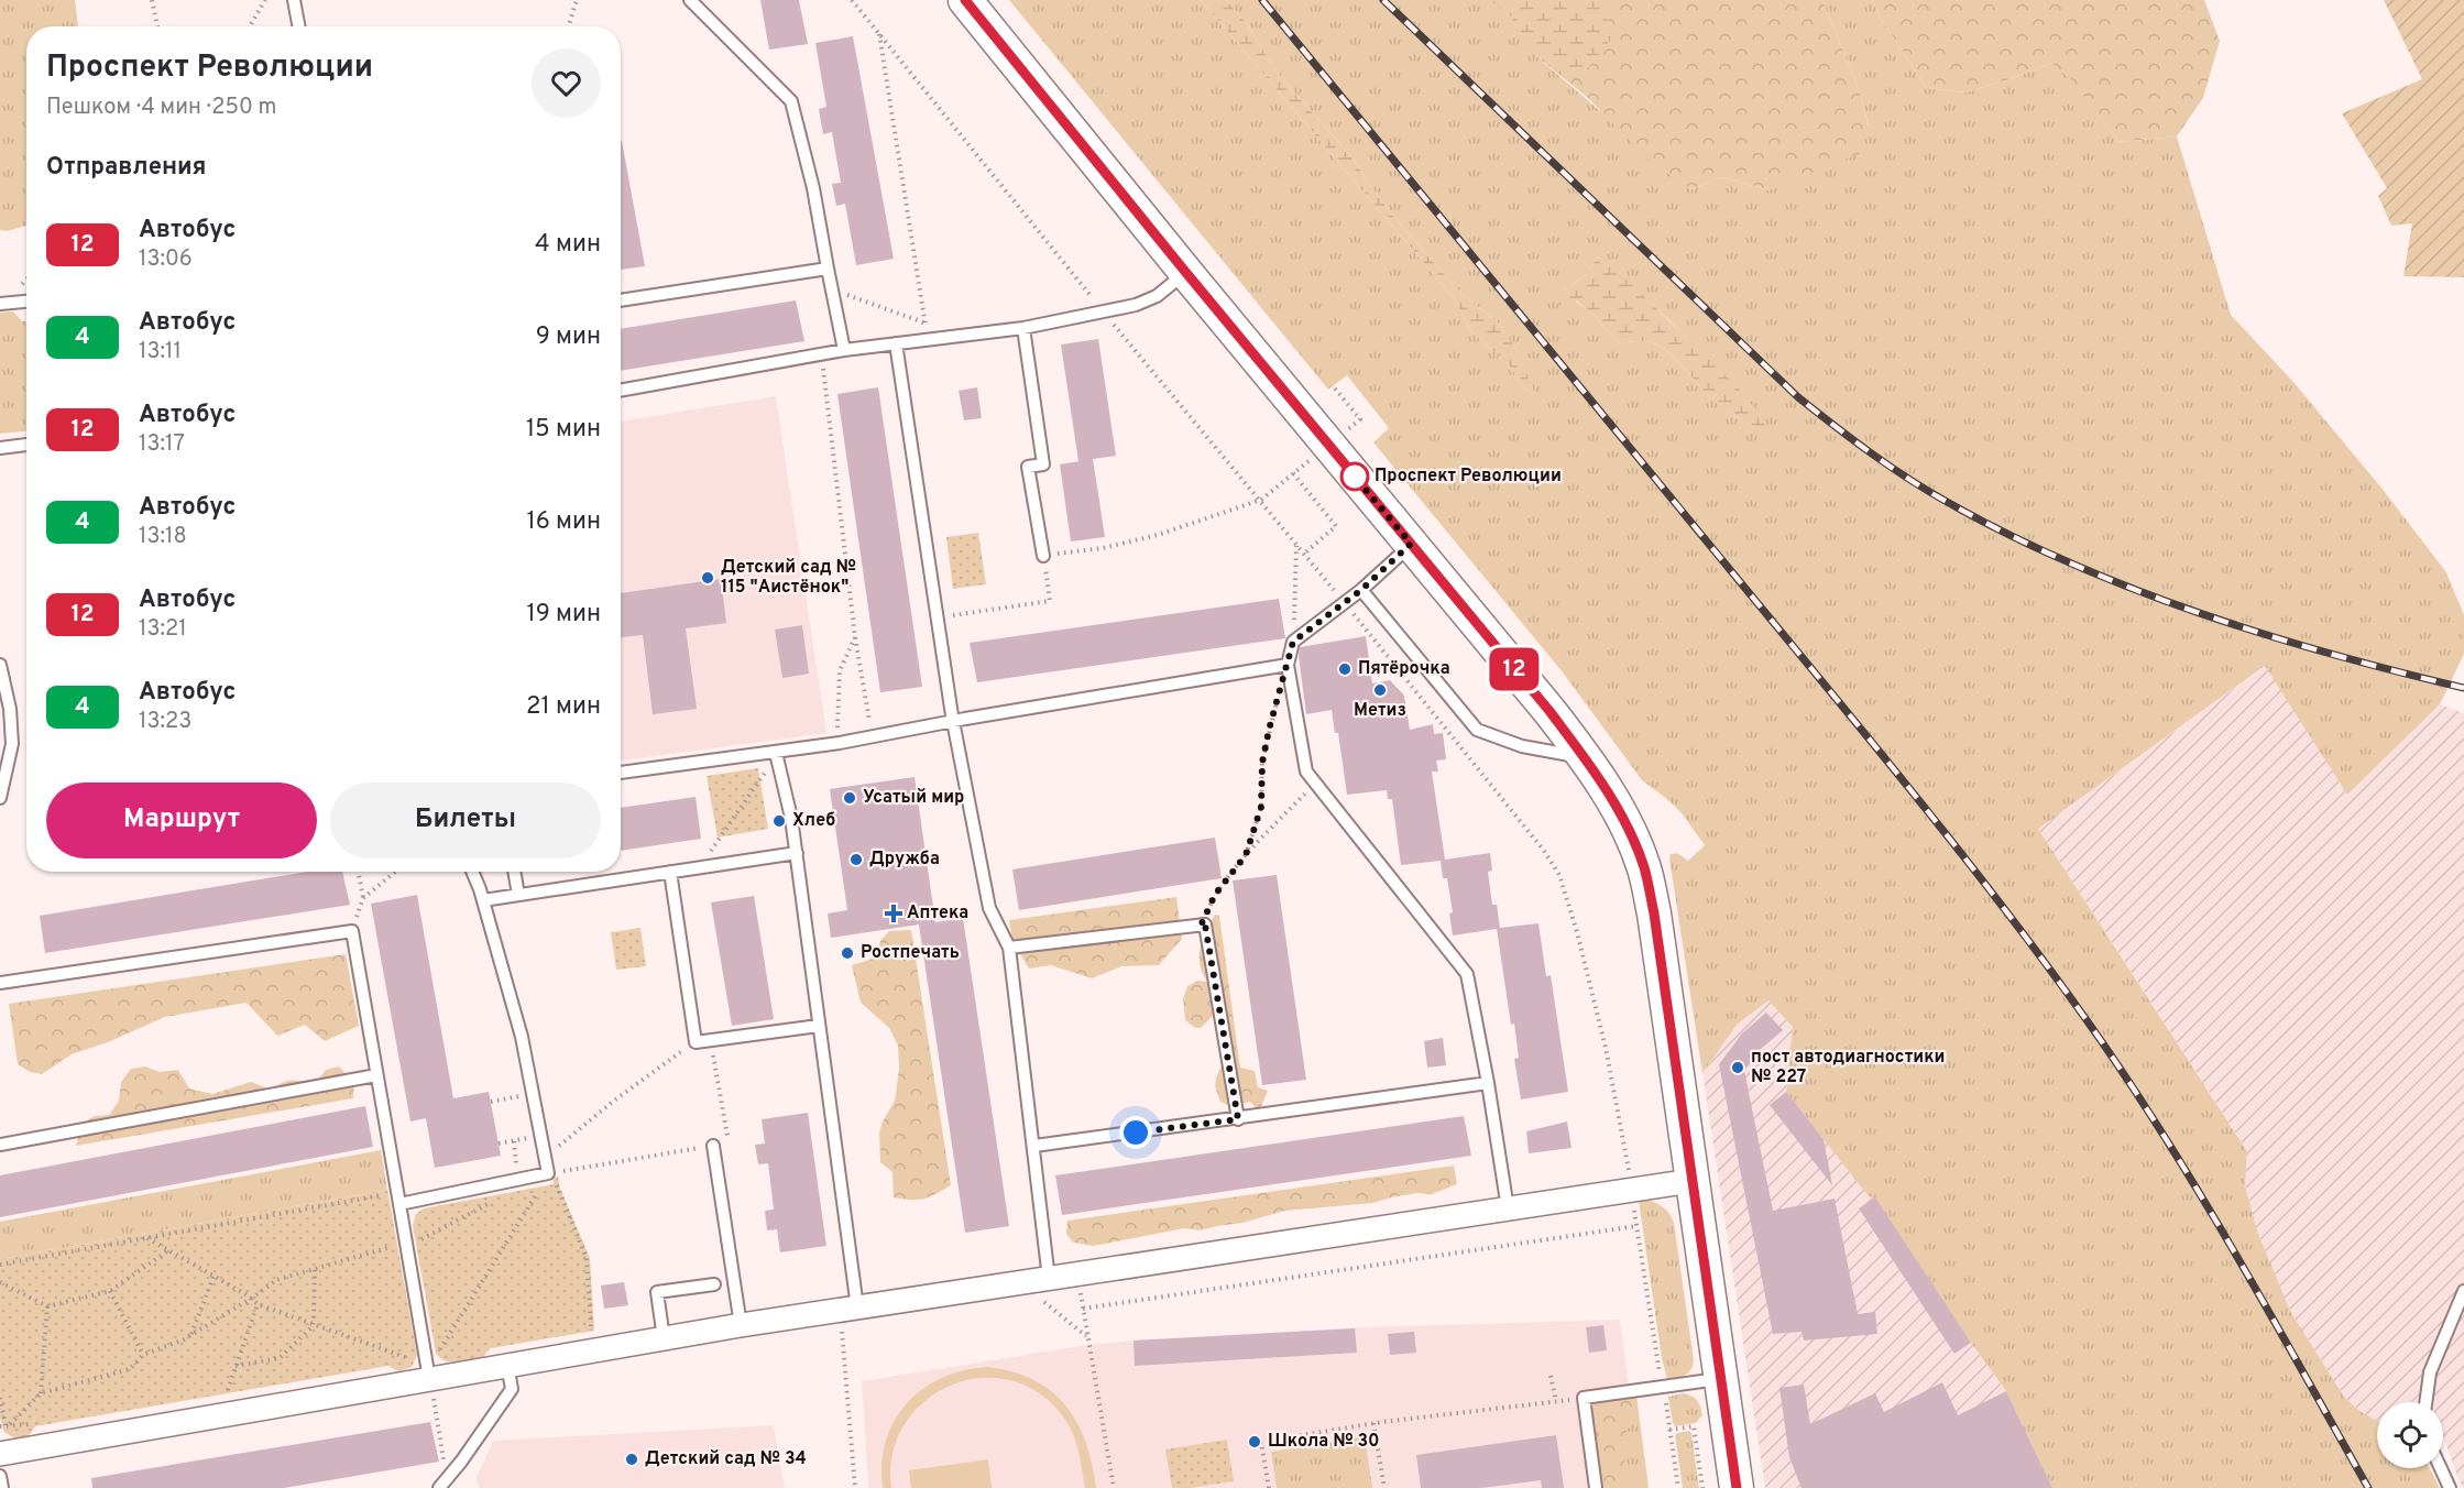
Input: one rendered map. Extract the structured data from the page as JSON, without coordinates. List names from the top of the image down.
{
  "places": {
    "other": [
      "Проспект Революции",
      "Детский сад № 115 \"Аистёнок\"",
      "Пятёрочка",
      "Метиз",
      "Усатый мир",
      "Хлеб",
      "Дружба",
      "Ростпечать",
      "пост автодиагностики № 227",
      "Школа № 30",
      "Детский сад № 34"
    ],
    "health": ["Аптека"]
  },
  "lines": ["bus line 12"],
  "page": {
    "on_map": "12",
    "heading": [
      ["Проспект Революции", "Пешком · 4 мин · 250 m"],
      "Отправления"
    ],
    "list": [
      {
        "mark": "12",
        "name": "Автобус",
        "note": "13:06",
        "value": "4 мин"
      },
      {
        "mark": "4",
        "name": "Автобус",
        "note": "13:11",
        "value": "9 мин"
      },
      {
        "mark": "12",
        "name": "Автобус",
        "note": "13:17",
        "value": "15 мин"
      },
      {
        "mark": "4",
        "name": "Автобус",
        "note": "13:18",
        "value": "16 мин"
      },
      {
        "mark": "12",
        "name": "Автобус",
        "note": "13:21",
        "value": "19 мин"
      },
      {
        "mark": "4",
        "name": "Автобус",
        "note": "13:23",
        "value": "21 мин"
      }
    ],
    "buttons": ["Маршрут", "Билеты"]
  }
}
